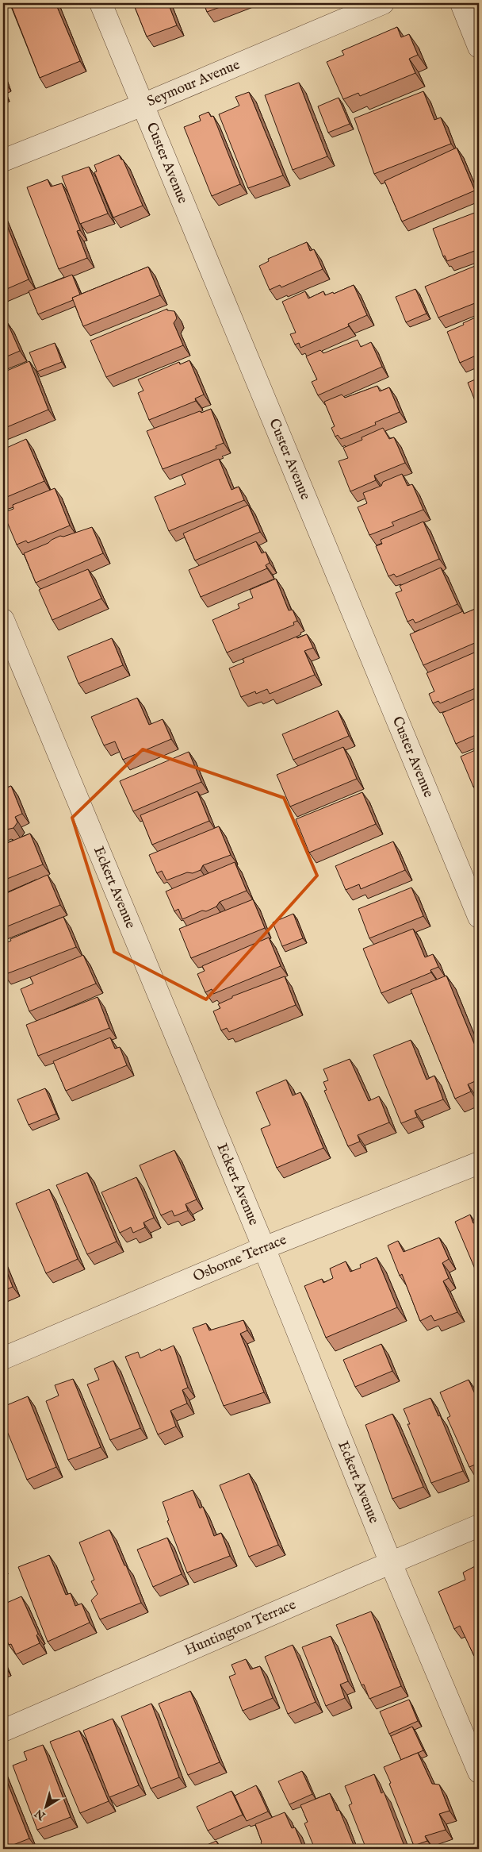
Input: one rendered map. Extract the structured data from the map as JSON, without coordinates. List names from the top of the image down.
{
  "streets": {
    "street": [
      "Seymour Avenue",
      "Custer Avenue",
      "Eckert Avenue",
      "Osborne Terrace",
      "Huntington Terrace"
    ]
  },
  "crossings": [
    ["Seymour Avenue", "Custer Avenue"],
    ["Eckert Avenue", "Osborne Terrace"],
    ["Eckert Avenue", "Huntington Terrace"]
  ],
  "north": "bottom left"
}
